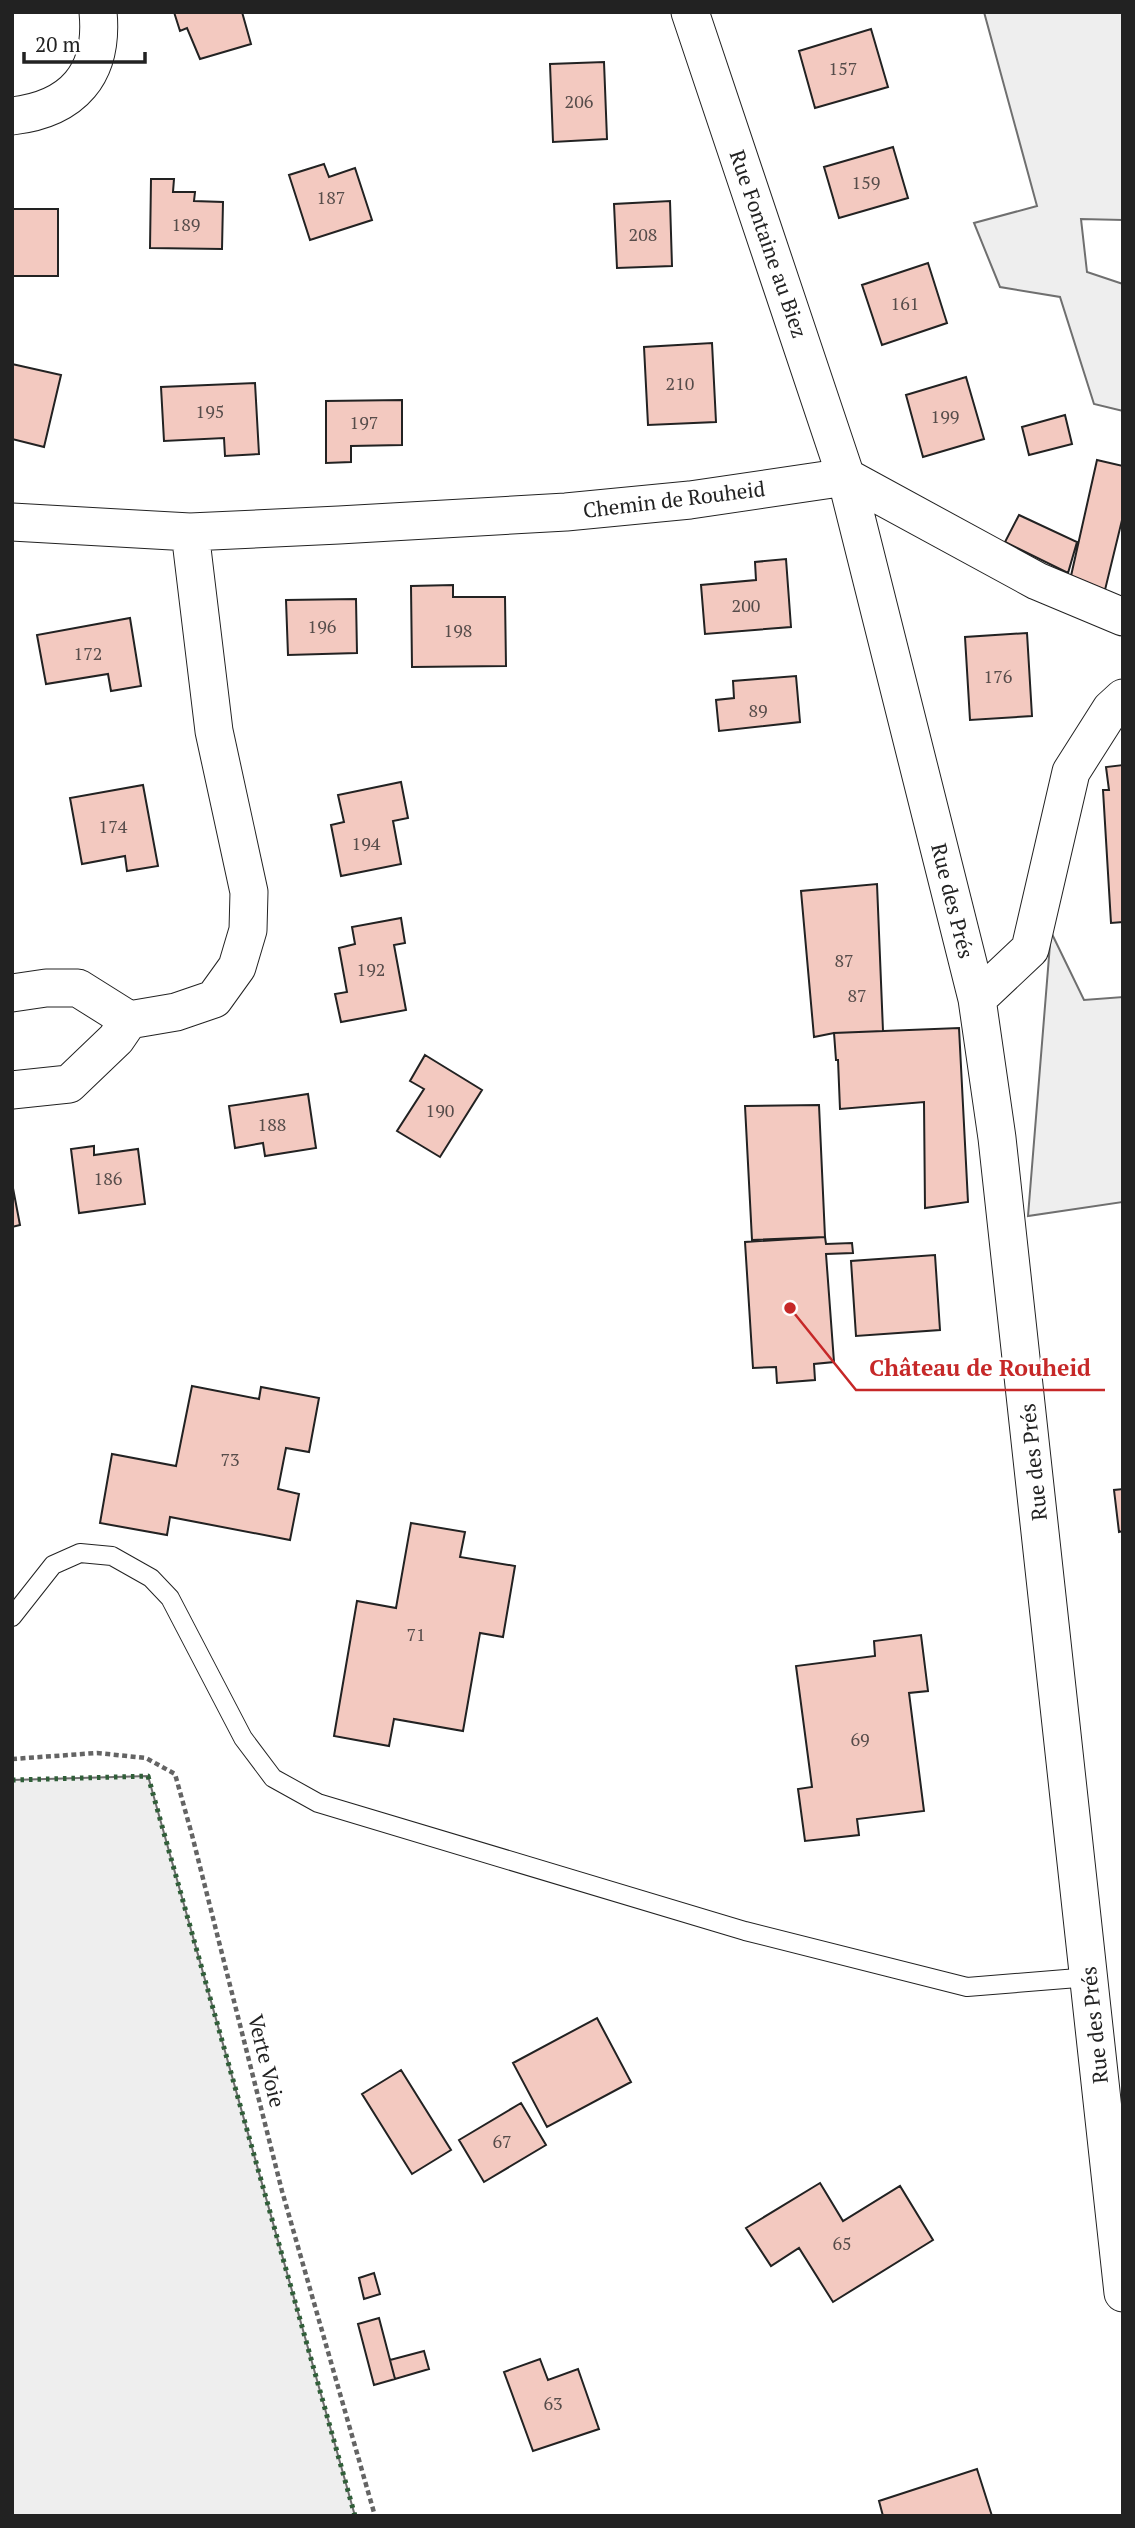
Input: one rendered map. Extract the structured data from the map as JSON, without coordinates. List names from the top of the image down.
{
  "streets": {
    "street": ["Rue Fontaine au Biez", "Chemin de Rouheid", "Rue des Prés"],
    "path": ["Verte Voie"]
  },
  "crossings": [
    ["Rue Fontaine au Biez", "Chemin de Rouheid"],
    ["Rue Fontaine au Biez", "Rue des Prés"],
    ["Chemin de Rouheid", "Rue des Prés"]
  ],
  "places": ["Château de Rouheid"],
  "house_numbers": [
    "157",
    "206",
    "159",
    "187",
    "189",
    "208",
    "161",
    "210",
    "195",
    "199",
    "197",
    "200",
    "196",
    "198",
    "172",
    "176",
    "89",
    "174",
    "194",
    "87",
    "192",
    "87",
    "190",
    "188",
    "186",
    "73",
    "71",
    "69",
    "67",
    "65",
    "63"
  ],
  "scale_bar": "20 m"
}
